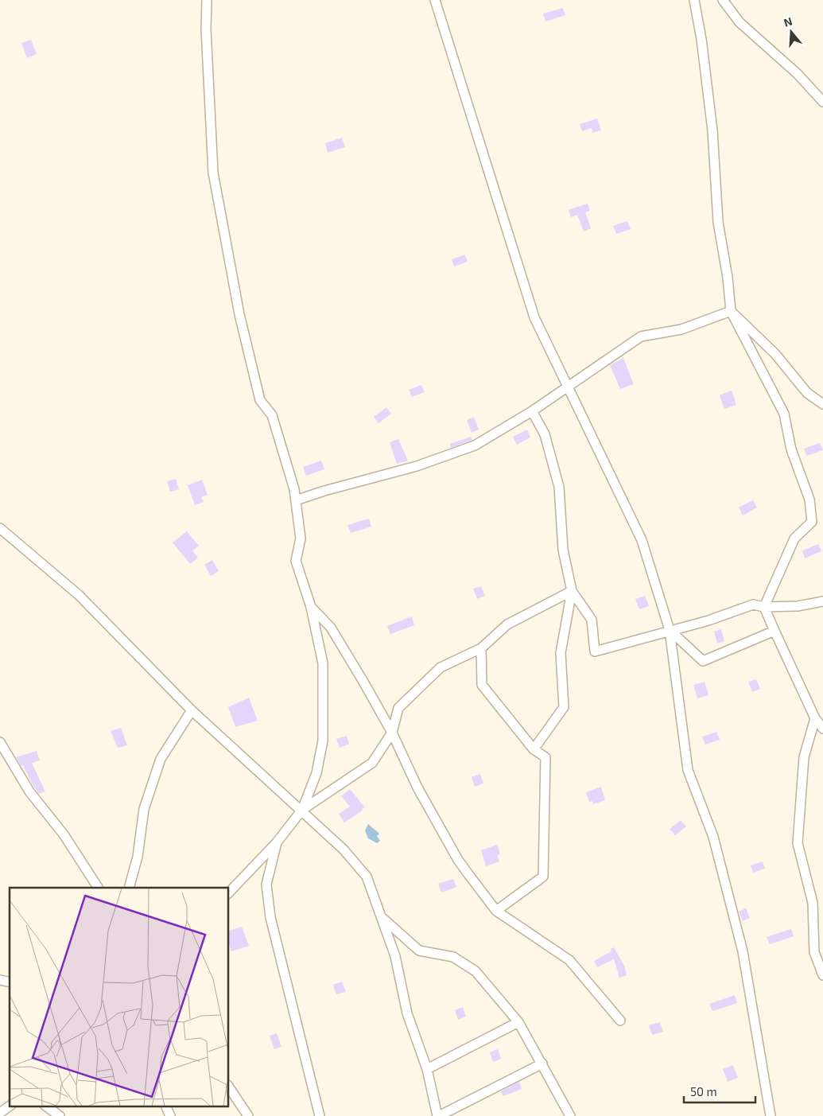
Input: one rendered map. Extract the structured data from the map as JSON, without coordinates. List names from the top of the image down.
{
  "scale_bar": "50 m",
  "north": "top"
}
